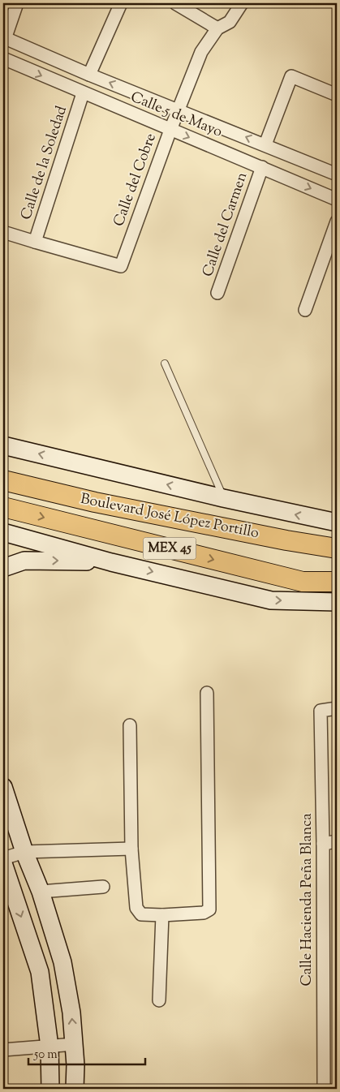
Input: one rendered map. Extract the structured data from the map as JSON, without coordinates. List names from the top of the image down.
{
  "streets": {
    "main road": ["Boulevard José López Portillo", "MEX 45"],
    "street": [
      "Calle 5 de Mayo",
      "Calle de la Soledad",
      "Calle del Cobre",
      "Calle del Carmen",
      "Calle Hacienda Peña Blanca"
    ]
  },
  "crossings": [
    ["Calle 5 de Mayo", "Calle de la Soledad"],
    ["Calle 5 de Mayo", "Calle del Cobre"],
    ["Calle 5 de Mayo", "Calle del Carmen"],
    ["Calle de la Soledad", "Calle del Cobre"]
  ],
  "scale_bar": "50 m"
}
